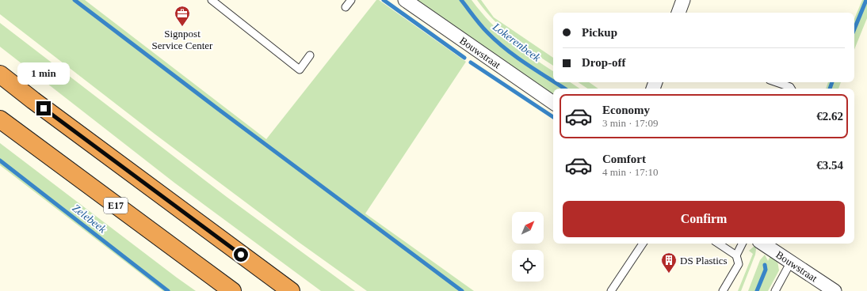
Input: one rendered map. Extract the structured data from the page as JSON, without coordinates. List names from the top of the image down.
{
  "streets": {
    "highway": ["E17"],
    "street": ["Bouwstraat"]
  },
  "water": ["Lokerenbeek", "Zelebeek"],
  "places": {
    "office": ["Signpost Service Center"],
    "building": ["DS Plastics"]
  },
  "north": "top right",
  "page": {
    "banner": ["Pickup", "Drop-off"],
    "bubble": "1 min",
    "list": [
      {
        "name": "Economy",
        "note": "3 min · 17:09",
        "value": "€2.62"
      },
      {
        "name": "Comfort",
        "note": "4 min · 17:10",
        "value": "€3.54"
      }
    ],
    "buttons": "Confirm"
  }
}
